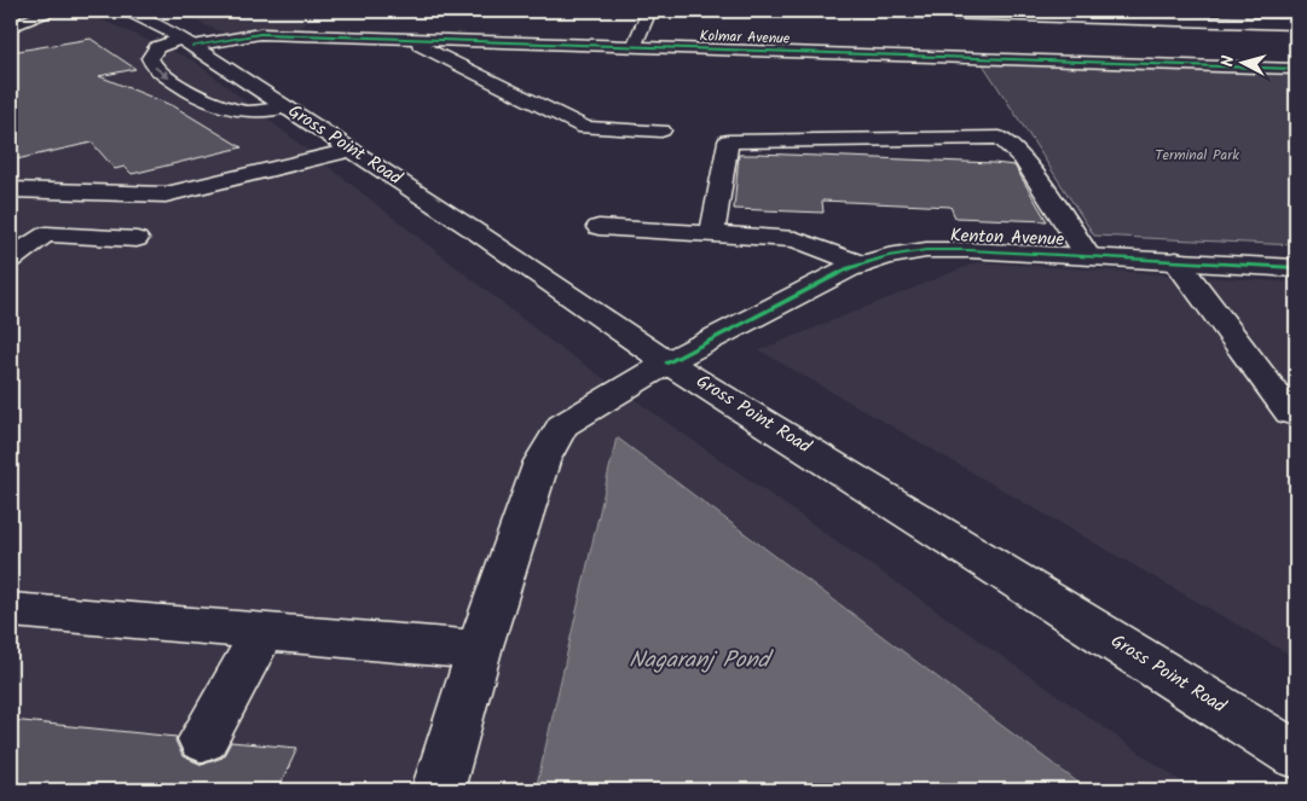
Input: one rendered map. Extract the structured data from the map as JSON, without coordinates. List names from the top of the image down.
{
  "streets": {
    "main road": ["Kolmar Avenue", "Gross Point Road", "Kenton Avenue"]
  },
  "crossings": [
    ["Kolmar Avenue", "Gross Point Road"],
    ["Gross Point Road", "Kenton Avenue"]
  ],
  "water": ["Nagaranj Pond"],
  "parks": ["Terminal Park"],
  "north": "left"
}
